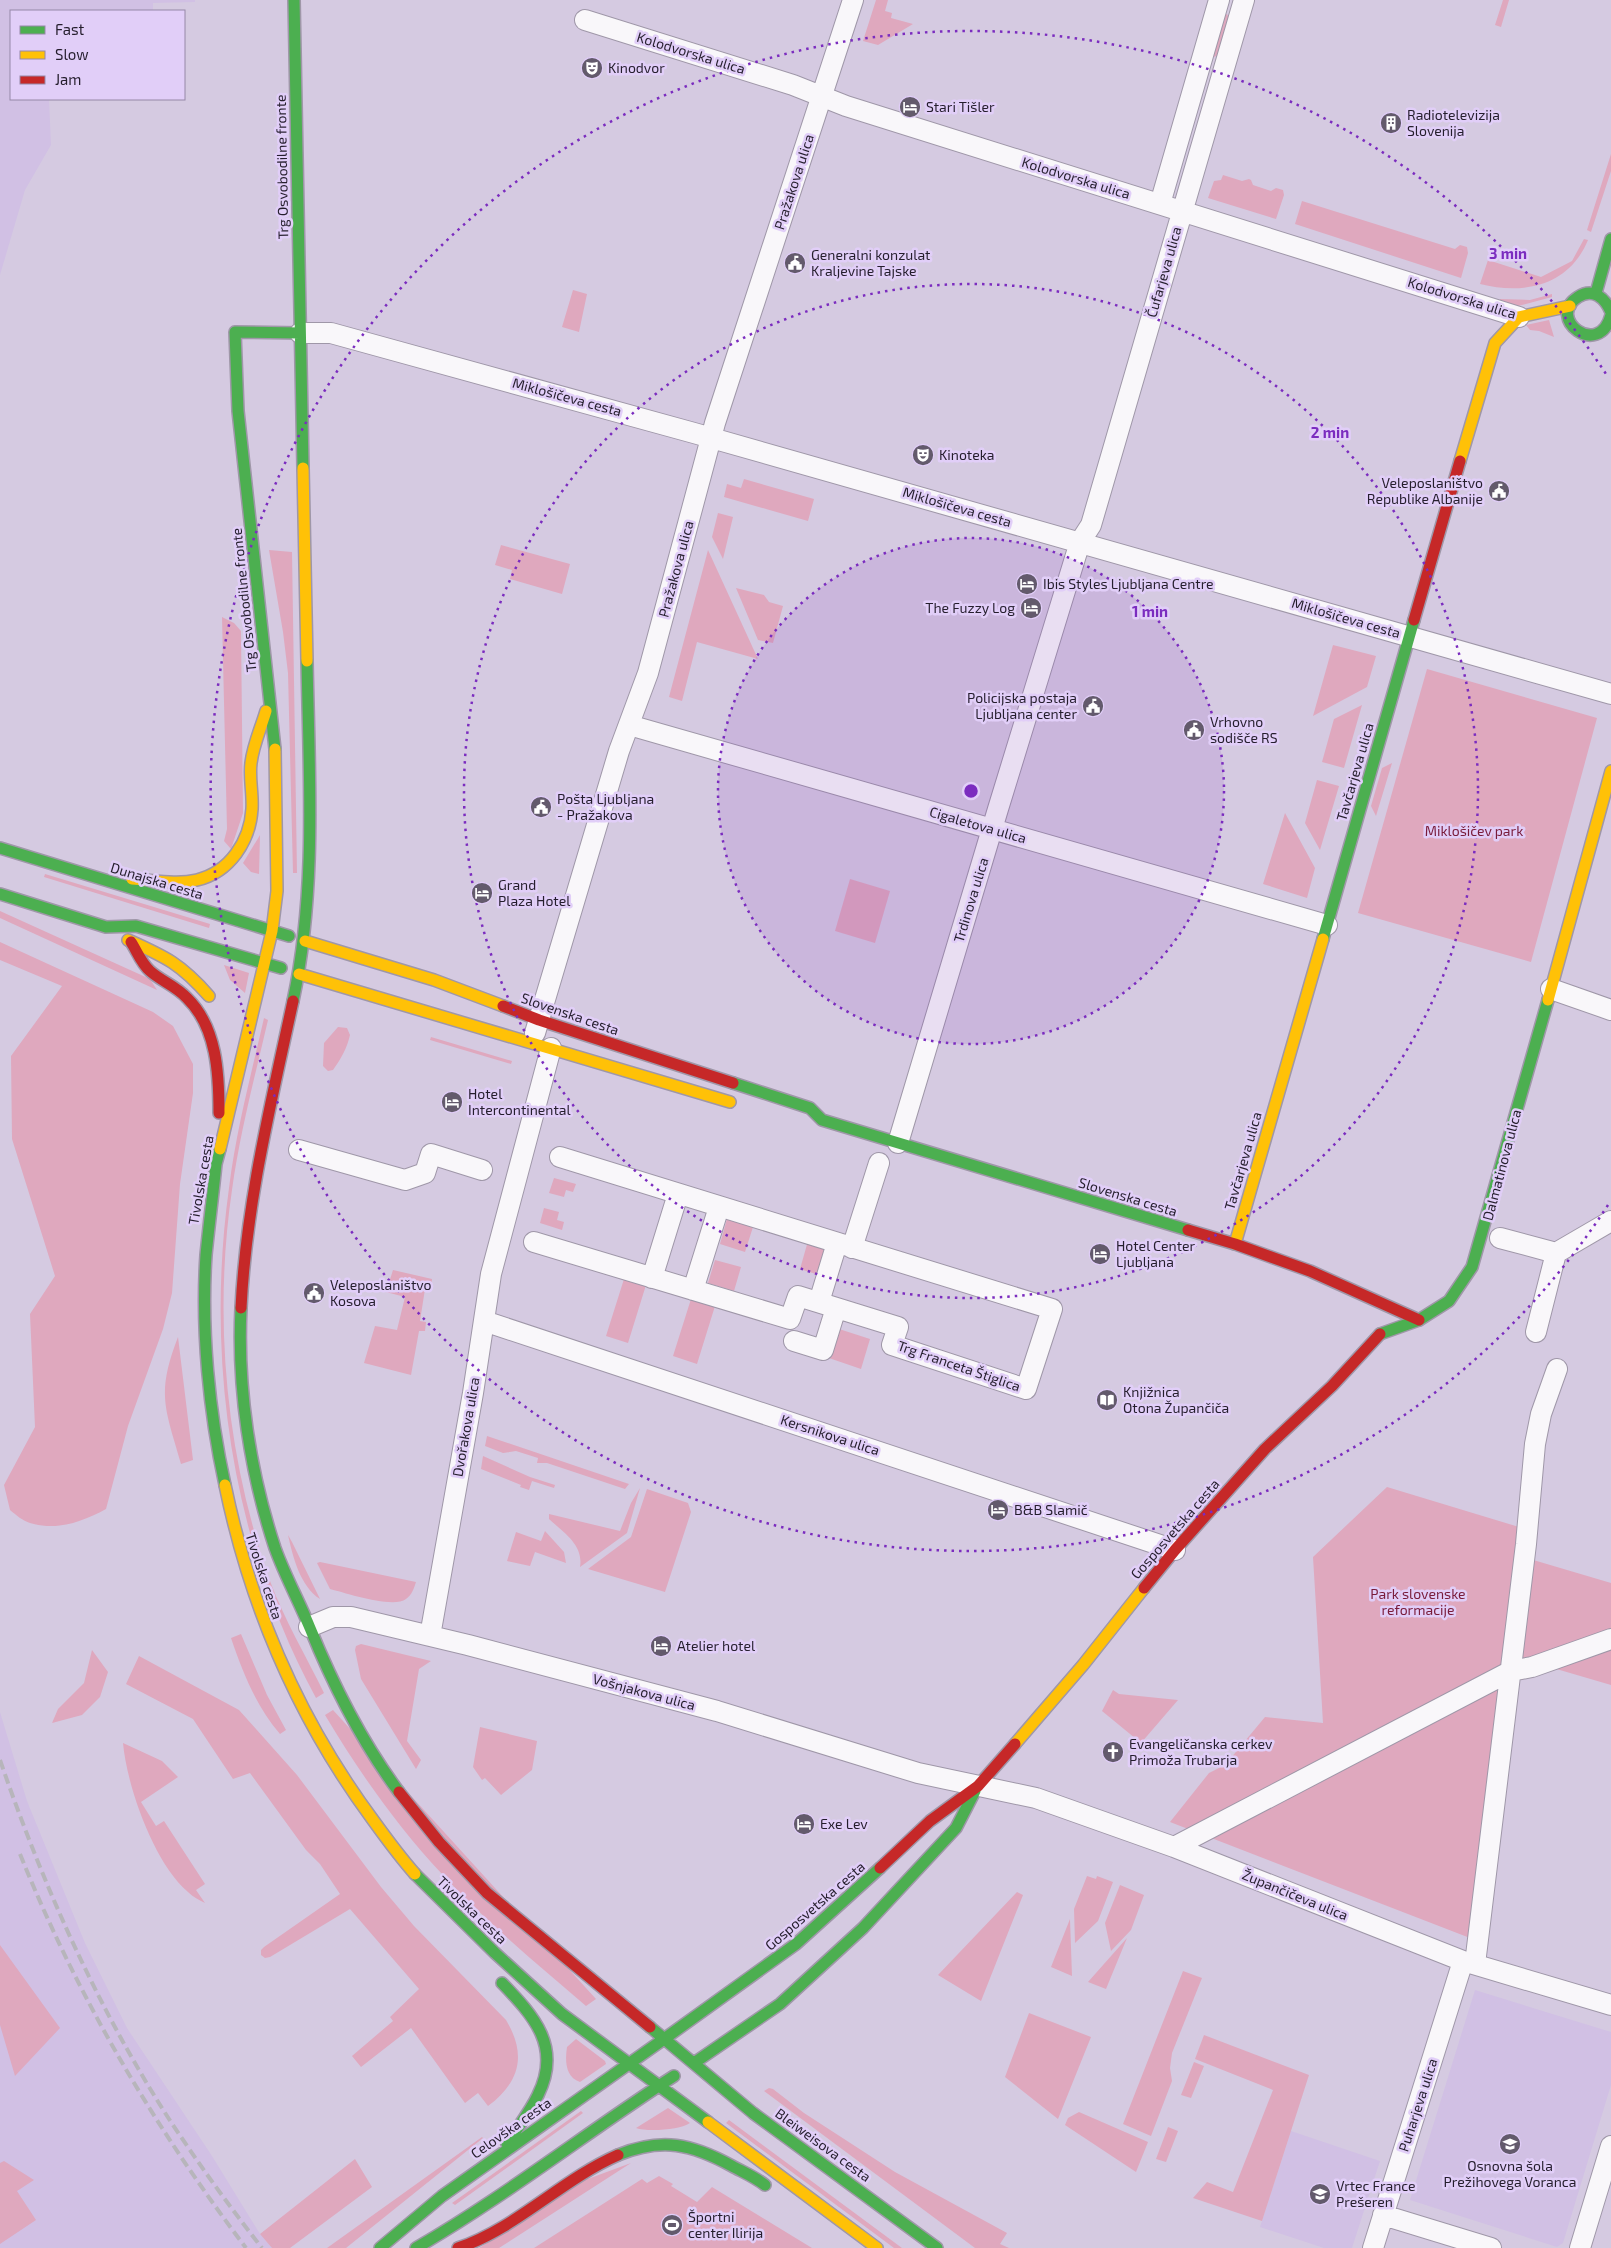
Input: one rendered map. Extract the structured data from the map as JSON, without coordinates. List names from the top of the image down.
{
  "streets": {
    "main road": [
      "Kolodvorska ulica",
      "Trg Osvobodilne fronte",
      "Tavčarjeva ulica",
      "Dunajska cesta",
      "Slovenska cesta",
      "Dalmatinova ulica",
      "Tivolska cesta",
      "Gosposvetska cesta",
      "Celovška cesta",
      "Bleiweisova cesta"
    ],
    "street": [
      "Pražakova ulica",
      "Čufarjeva ulica",
      "Miklošičeva cesta",
      "Cigaletova ulica",
      "Trdinova ulica",
      "Trg Franceta Štiglica",
      "Dvořakova ulica",
      "Kersnikova ulica",
      "Vošnjakova ulica",
      "Župančičeva ulica",
      "Puharjeva ulica"
    ]
  },
  "crossings": [
    ["Kolodvorska ulica", "Pražakova ulica"],
    ["Kolodvorska ulica", "Čufarjeva ulica"],
    ["Kolodvorska ulica", "Tavčarjeva ulica"],
    ["Trg Osvobodilne fronte", "Miklošičeva cesta"],
    ["Trg Osvobodilne fronte", "Dunajska cesta"],
    ["Trg Osvobodilne fronte", "Slovenska cesta"],
    ["Trg Osvobodilne fronte", "Tivolska cesta"],
    ["Pražakova ulica", "Miklošičeva cesta"],
    ["Pražakova ulica", "Cigaletova ulica"],
    ["Pražakova ulica", "Slovenska cesta"],
    ["Pražakova ulica", "Dvořakova ulica"],
    ["Čufarjeva ulica", "Miklošičeva cesta"],
    ["Čufarjeva ulica", "Trdinova ulica"],
    ["Miklošičeva cesta", "Tavčarjeva ulica"],
    ["Miklošičeva cesta", "Trdinova ulica"],
    ["Tavčarjeva ulica", "Cigaletova ulica"],
    ["Tavčarjeva ulica", "Slovenska cesta"],
    ["Cigaletova ulica", "Trdinova ulica"],
    ["Dunajska cesta", "Slovenska cesta"],
    ["Dunajska cesta", "Tivolska cesta"],
    ["Trdinova ulica", "Slovenska cesta"],
    ["Slovenska cesta", "Dalmatinova ulica"],
    ["Slovenska cesta", "Tivolska cesta"],
    ["Slovenska cesta", "Gosposvetska cesta"],
    ["Dalmatinova ulica", "Gosposvetska cesta"],
    ["Tivolska cesta", "Gosposvetska cesta"],
    ["Tivolska cesta", "Vošnjakova ulica"],
    ["Tivolska cesta", "Celovška cesta"],
    ["Tivolska cesta", "Bleiweisova cesta"],
    ["Dvořakova ulica", "Kersnikova ulica"],
    ["Dvořakova ulica", "Vošnjakova ulica"],
    ["Kersnikova ulica", "Gosposvetska cesta"],
    ["Gosposvetska cesta", "Vošnjakova ulica"],
    ["Gosposvetska cesta", "Župančičeva ulica"],
    ["Gosposvetska cesta", "Celovška cesta"],
    ["Gosposvetska cesta", "Bleiweisova cesta"],
    ["Vošnjakova ulica", "Župančičeva ulica"],
    ["Župančičeva ulica", "Puharjeva ulica"]
  ],
  "parks": ["Miklošičev park", "Park slovenske reformacije"],
  "places": {
    "theatre": ["Kinodvor", "Kinoteka"],
    "hotel": [
      "Stari Tišler",
      "Ibis Styles Ljubljana Centre",
      "The Fuzzy Log",
      "Grand Plaza Hotel",
      "Hotel Intercontinental",
      "Hotel Center Ljubljana",
      "B&B Slamič",
      "Atelier hotel",
      "Exe Lev"
    ],
    "building": ["Radiotelevizija Slovenija"],
    "public building": [
      "Generalni konzulat Kraljevine Tajske",
      "Veleposlaništvo Republike Albanije",
      "Policijska postaja Ljubljana center",
      "Vrhovno sodišče RS",
      "Pošta Ljubljana - Pražakova",
      "Veleposlaništvo Kosova"
    ],
    "library": ["Knjižnica Otona Župančiča"],
    "church": ["Evangeličanska cerkev Primoža Trubarja"],
    "school or university": ["Osnovna šola Prežihovega Voranca", "Vrtec France Prešeren"],
    "sports": ["Športni center Ilirija"]
  },
  "legend": ["Fast", "Slow", "Jam"],
  "rings": ["3 min", "2 min", "1 min"]
}
